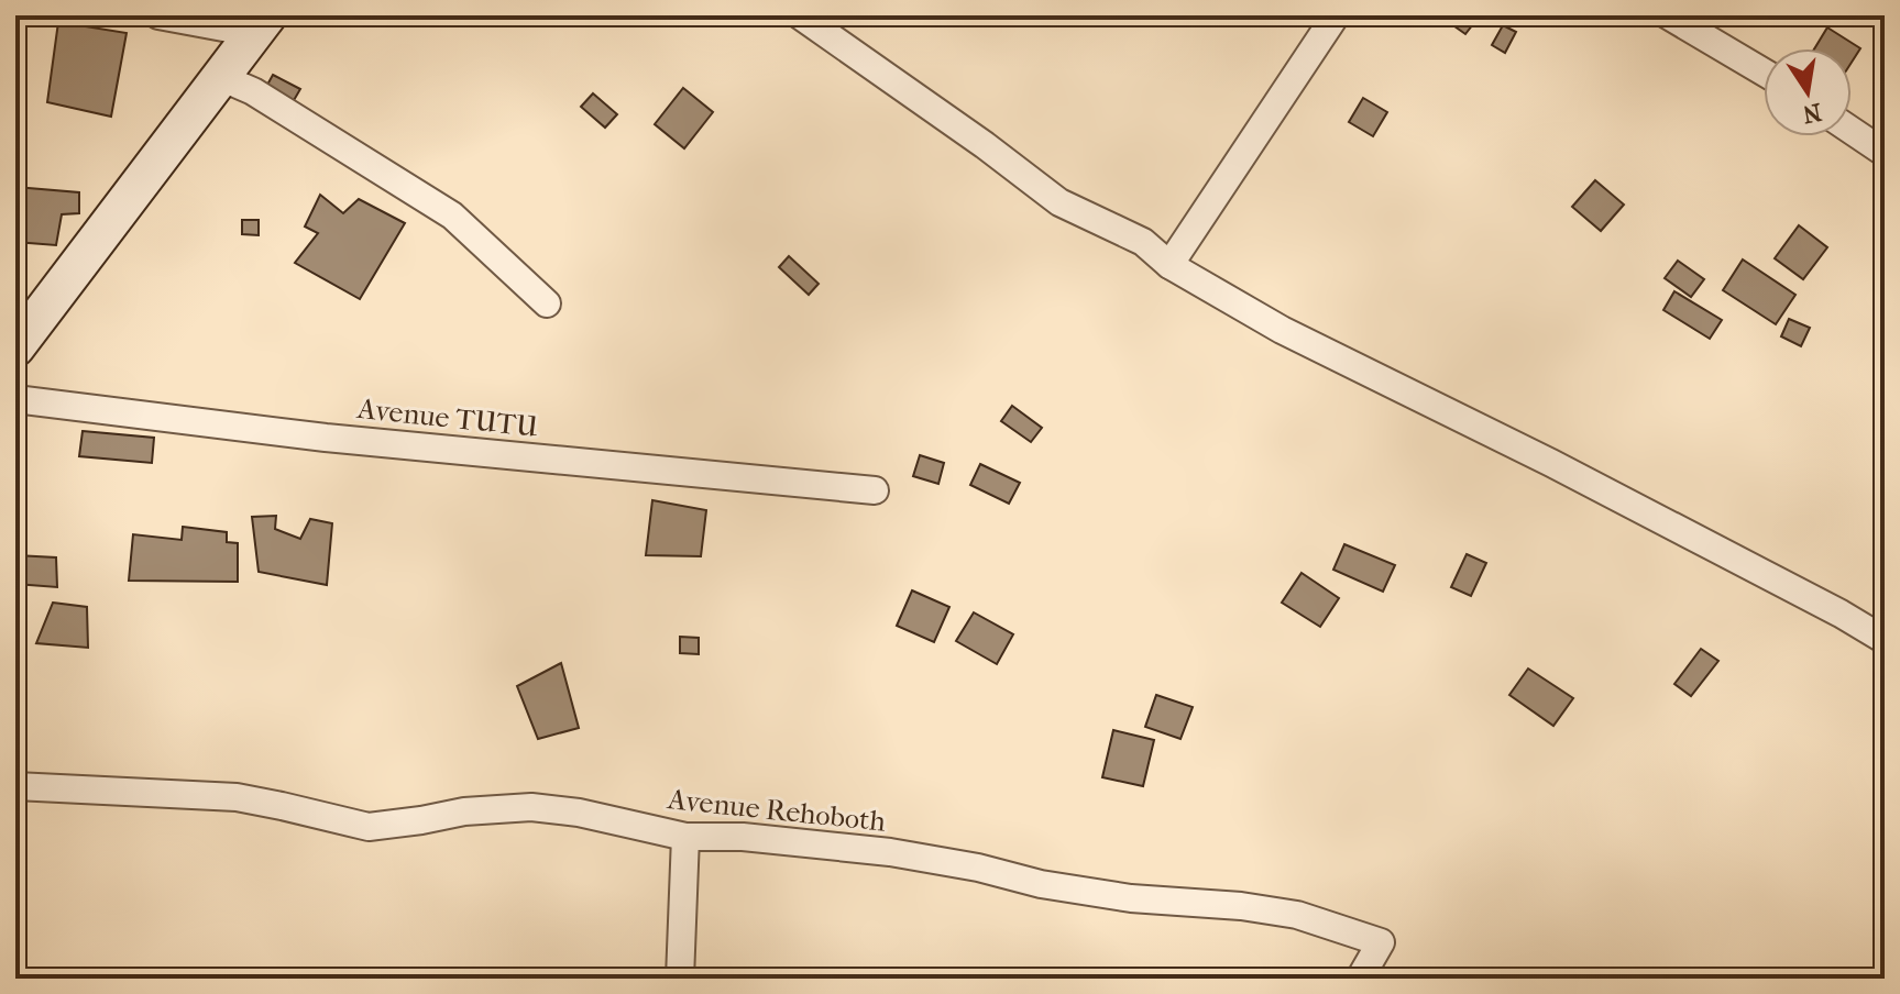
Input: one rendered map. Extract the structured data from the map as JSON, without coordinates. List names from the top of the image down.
{
  "streets": {
    "street": ["Avenue TUTU", "Avenue Rehoboth"]
  },
  "north": "bottom"
}
